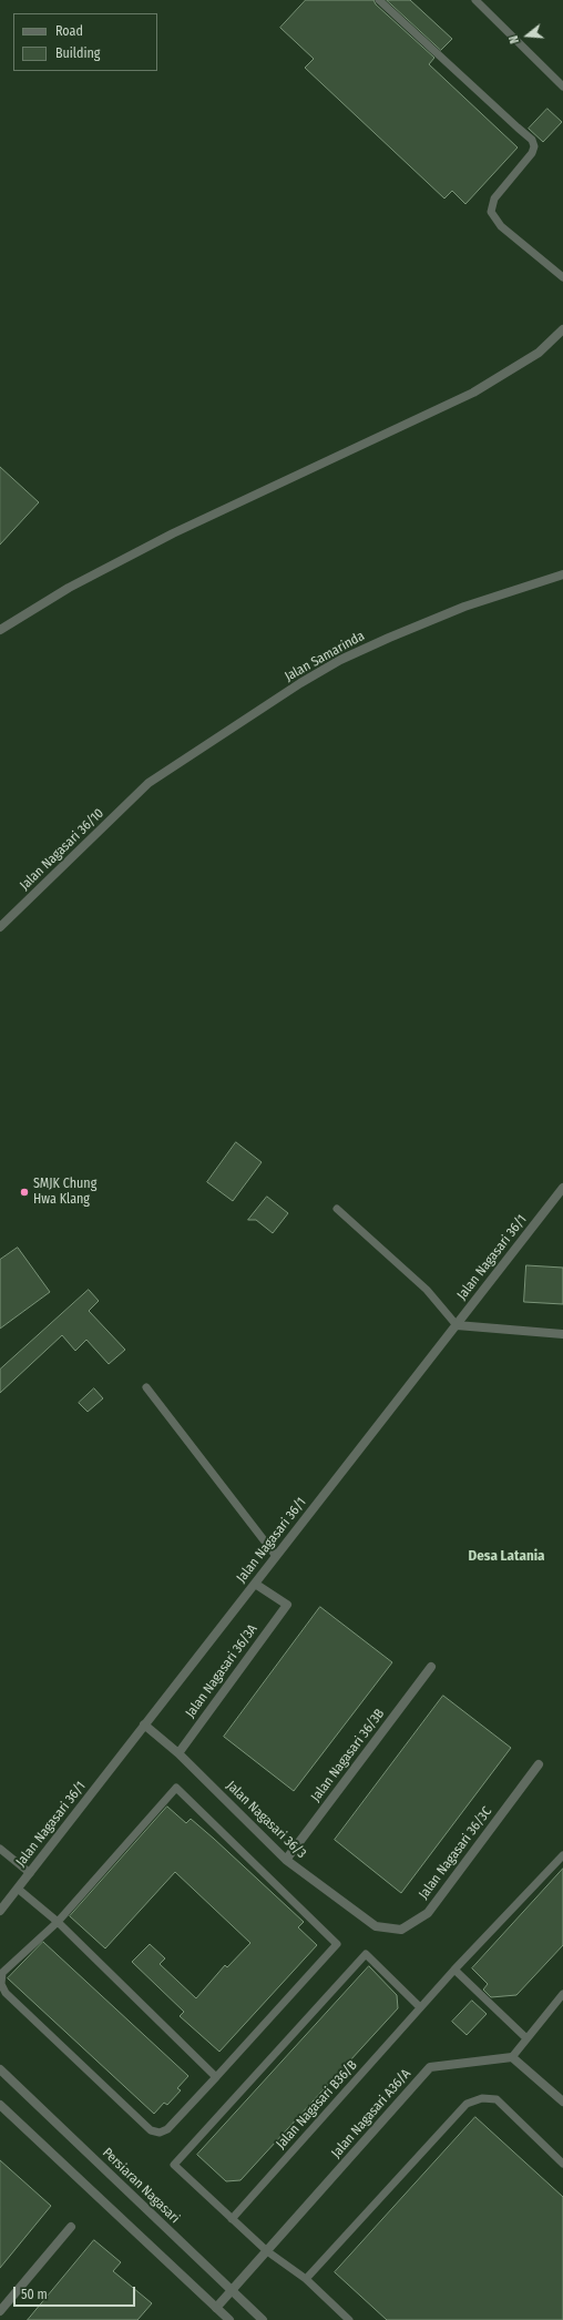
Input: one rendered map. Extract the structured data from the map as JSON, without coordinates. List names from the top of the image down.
{
  "streets": {
    "street": [
      "Jalan Samarinda",
      "Jalan Nagasari 36/10",
      "Jalan Nagasari 36/1",
      "Jalan Nagasari 36/3A",
      "Jalan Nagasari 36/3B",
      "Jalan Nagasari 36/3",
      "Jalan Nagasari 36/3C",
      "Jalan Nagasari A36/A",
      "Persiaran Nagasari"
    ],
    "lane": ["Jalan Nagasari B36/B"]
  },
  "crossings": [
    ["Jalan Samarinda", "Jalan Nagasari 36/10"],
    ["Jalan Nagasari 36/1", "Jalan Nagasari 36/3A"],
    ["Jalan Nagasari 36/1", "Jalan Nagasari 36/3"],
    ["Jalan Nagasari 36/3A", "Jalan Nagasari 36/3"],
    ["Jalan Nagasari 36/3B", "Jalan Nagasari 36/3"],
    ["Jalan Nagasari 36/3", "Jalan Nagasari 36/3C"],
    ["Jalan Nagasari A36/A", "Persiaran Nagasari"]
  ],
  "districts": ["Desa Latania"],
  "places": ["SMJK Chung Hwa Klang"],
  "legend": ["Road", "Building"],
  "scale_bar": "50 m",
  "north": "left"
}
